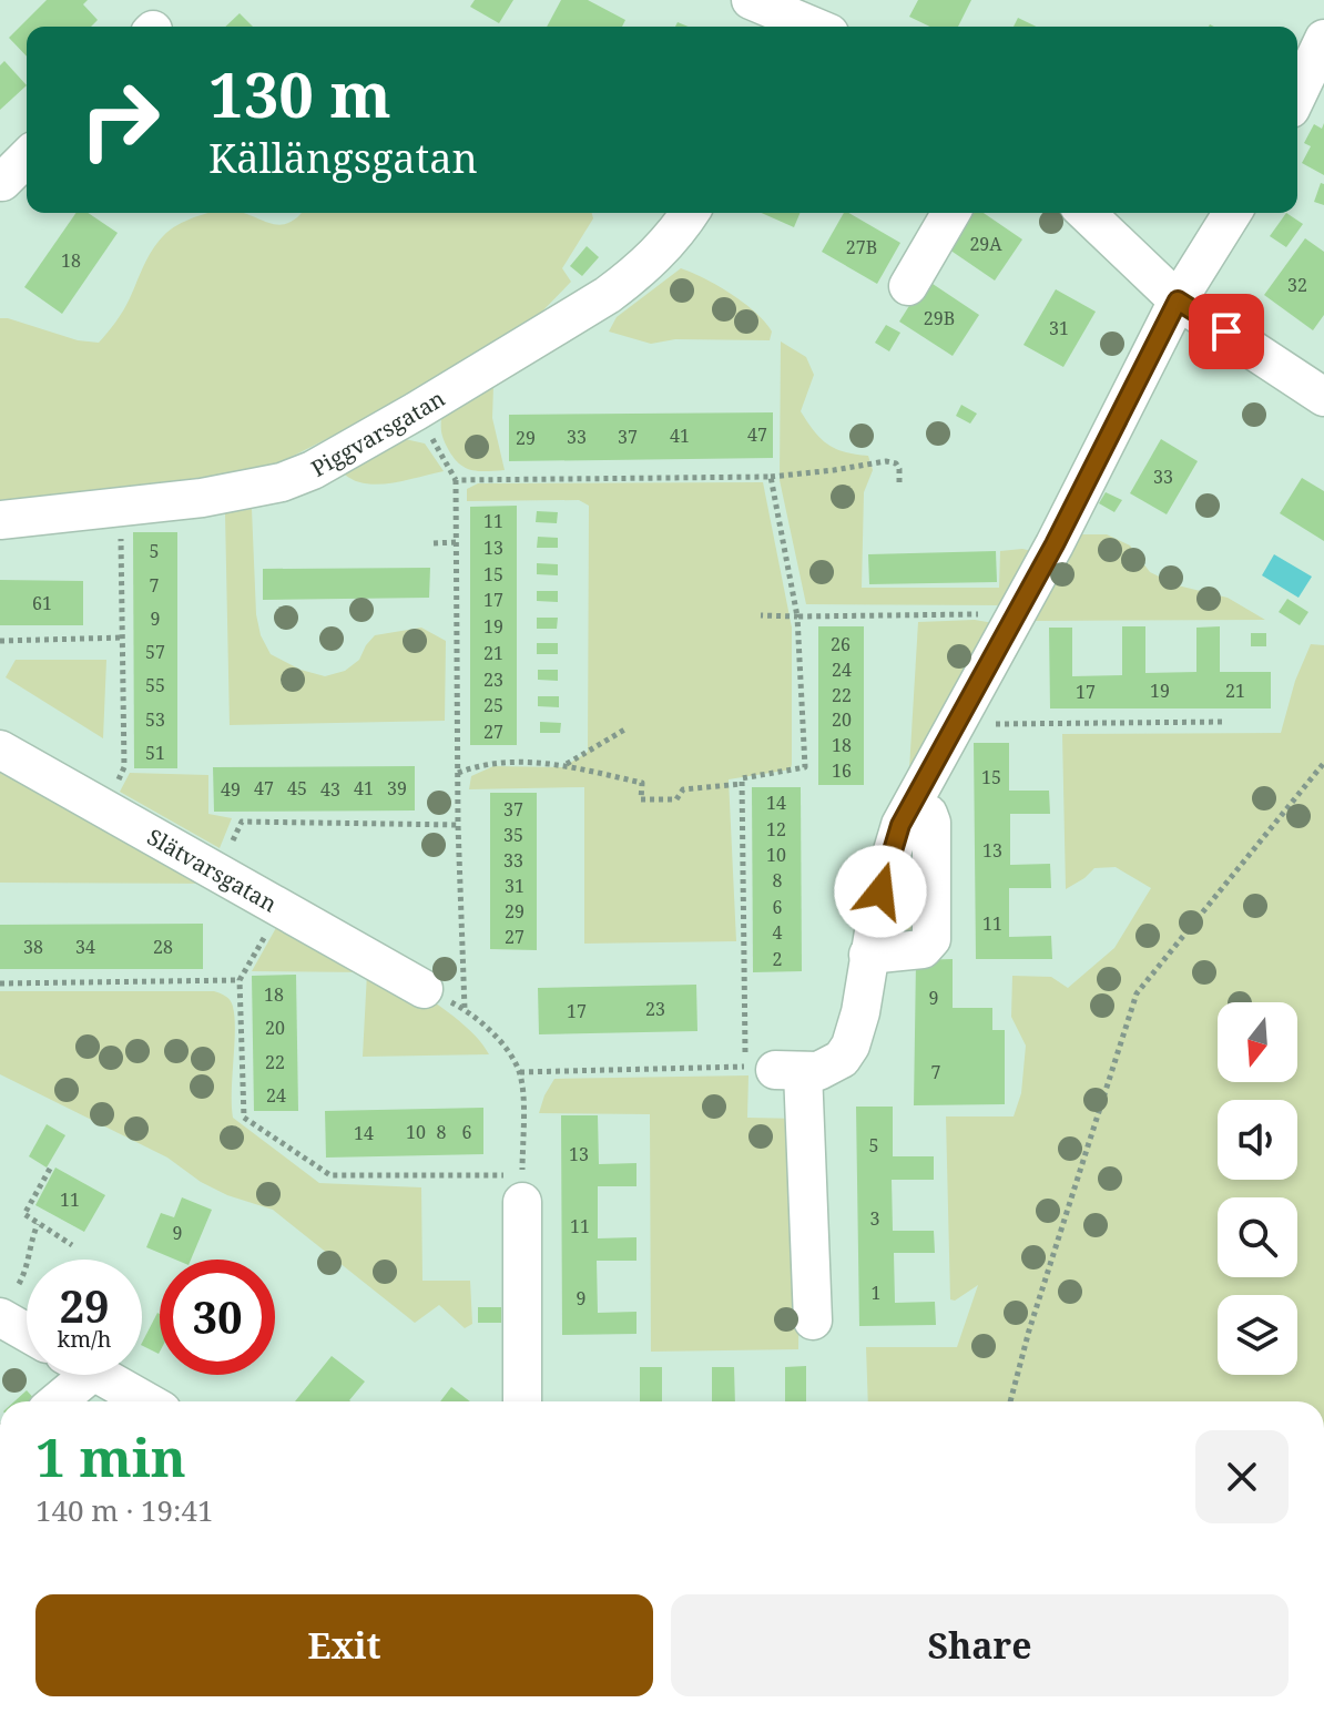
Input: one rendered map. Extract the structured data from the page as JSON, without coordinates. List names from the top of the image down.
{
  "streets": {
    "street": ["Piggvarsgatan", "Slätvarsgatan"]
  },
  "house_numbers": [
    "29A",
    "27B",
    "18",
    "32",
    "29B",
    "31",
    "47",
    "41",
    "33",
    "37",
    "29",
    "33",
    "11",
    "13",
    "5",
    "15",
    "7",
    "17",
    "61",
    "9",
    "19",
    "26",
    "57",
    "21",
    "24",
    "23",
    "55",
    "19",
    "21",
    "17",
    "22",
    "25",
    "53",
    "20",
    "27",
    "18",
    "51",
    "16",
    "15",
    "47",
    "45",
    "41",
    "39",
    "49",
    "43",
    "14",
    "37",
    "12",
    "35",
    "13",
    "10",
    "33",
    "8",
    "31",
    "6",
    "29",
    "11",
    "4",
    "27",
    "38",
    "34",
    "28",
    "2",
    "18",
    "9",
    "23",
    "17",
    "20",
    "22",
    "7",
    "24",
    "10",
    "8",
    "6",
    "14",
    "5",
    "13",
    "11",
    "3",
    "11",
    "9",
    "1",
    "9"
  ],
  "north": "bottom",
  "page": {
    "turn": ["130 m", "Källängsgatan"],
    "speed": "29 km/h",
    "limit": "30",
    "heading": ["1 min", "140 m · 19:41"],
    "buttons": ["Exit", "Share"]
  }
}
